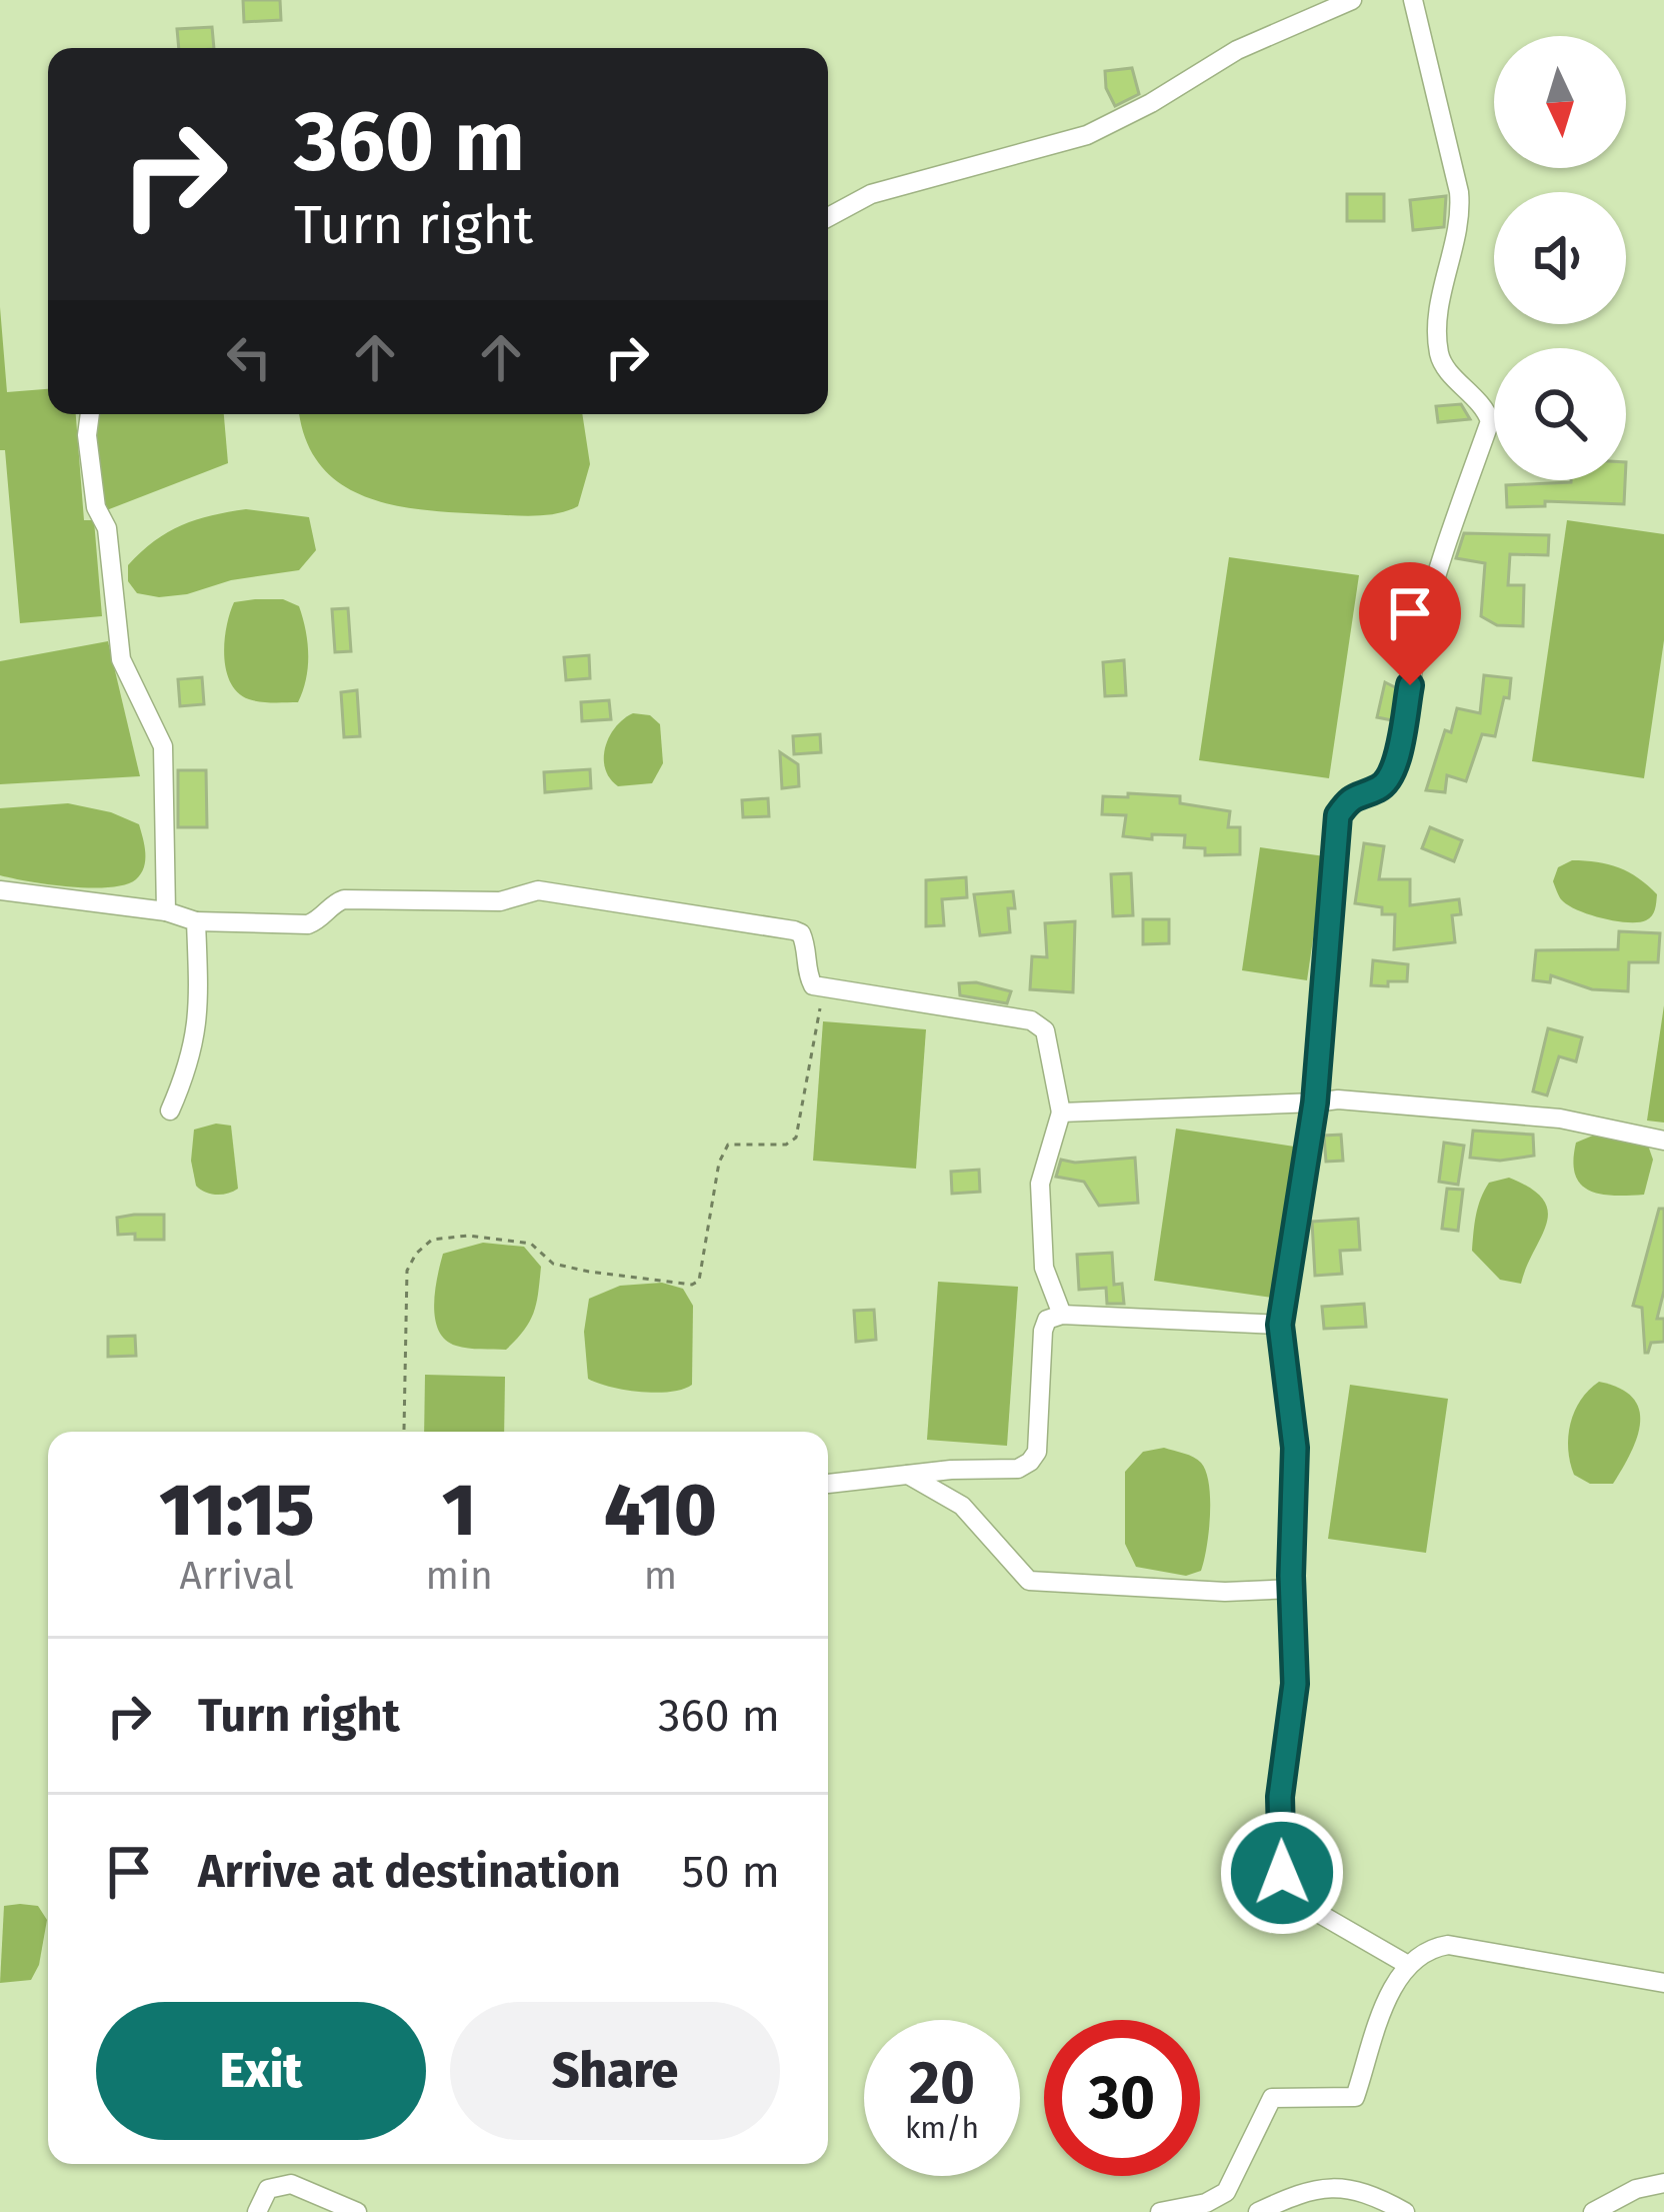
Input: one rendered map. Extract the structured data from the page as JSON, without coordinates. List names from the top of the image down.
{
  "north": "bottom",
  "page": {
    "turn": ["360 m", "Turn right"],
    "eta": [
      "11:15",
      "Arrival",
      "1",
      "min",
      "410",
      "m"
    ],
    "list": [
      {
        "name": "Turn right",
        "value": "360 m"
      },
      {
        "name": "Arrive at destination",
        "value": "50 m"
      }
    ],
    "buttons": ["Exit", "Share"],
    "speed": "20 km/h",
    "limit": "30"
  }
}
